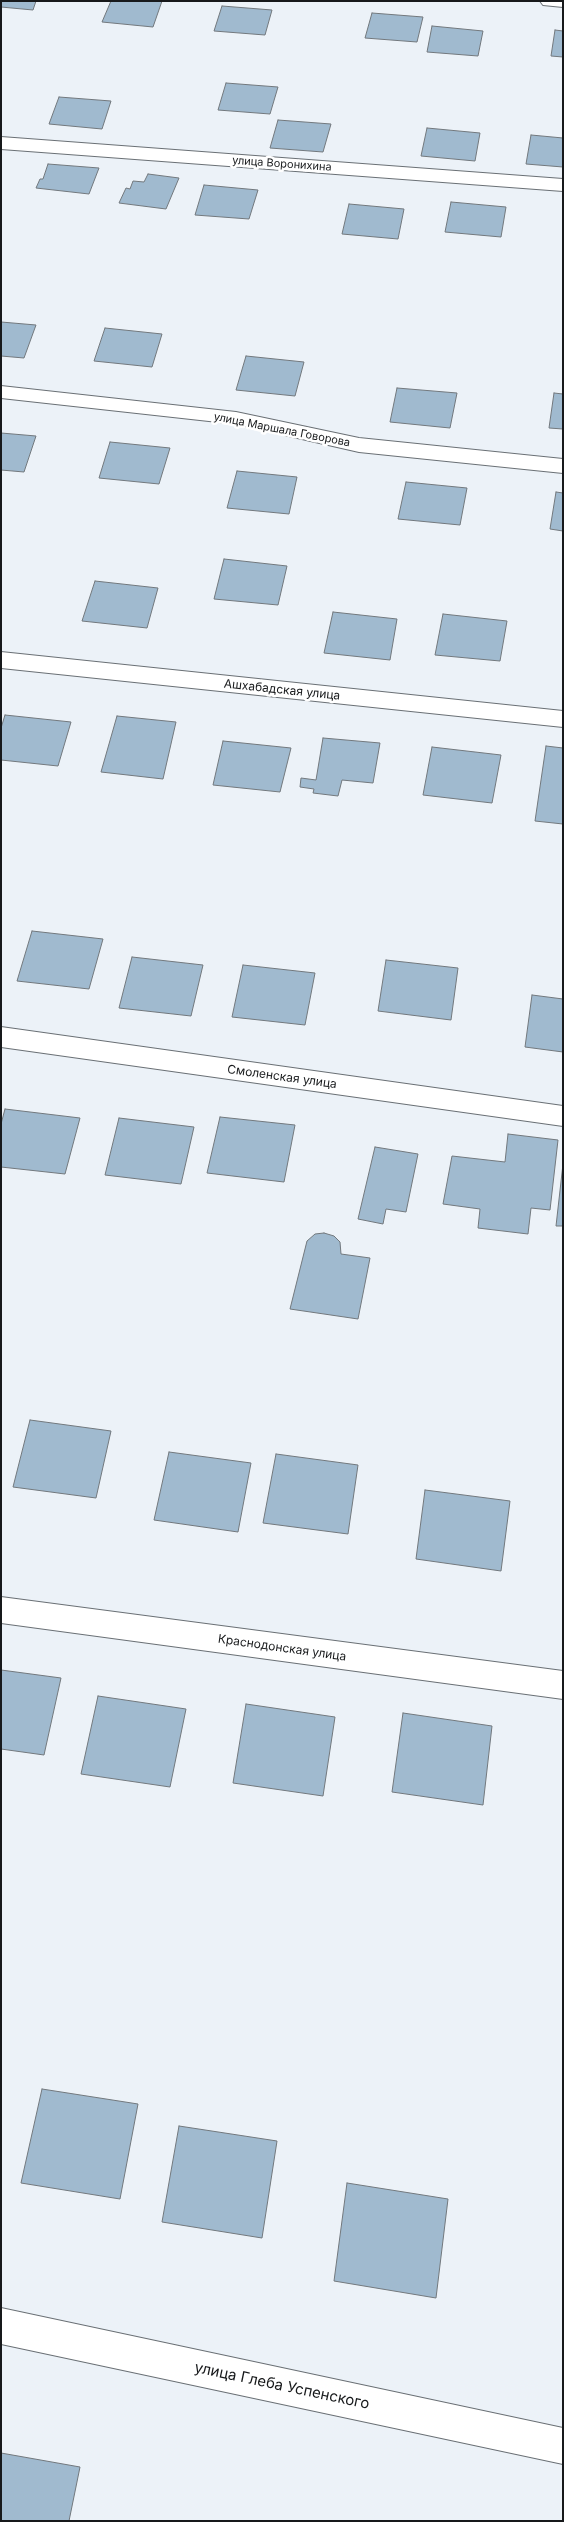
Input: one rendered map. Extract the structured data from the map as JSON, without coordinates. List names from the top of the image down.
{
  "streets": {
    "street": [
      "улица Воронихина",
      "улица Маршала Говорова",
      "Ашхабадская улица",
      "Смоленская улица",
      "Краснодонская улица",
      "улица Глеба Успенского"
    ]
  }
}
